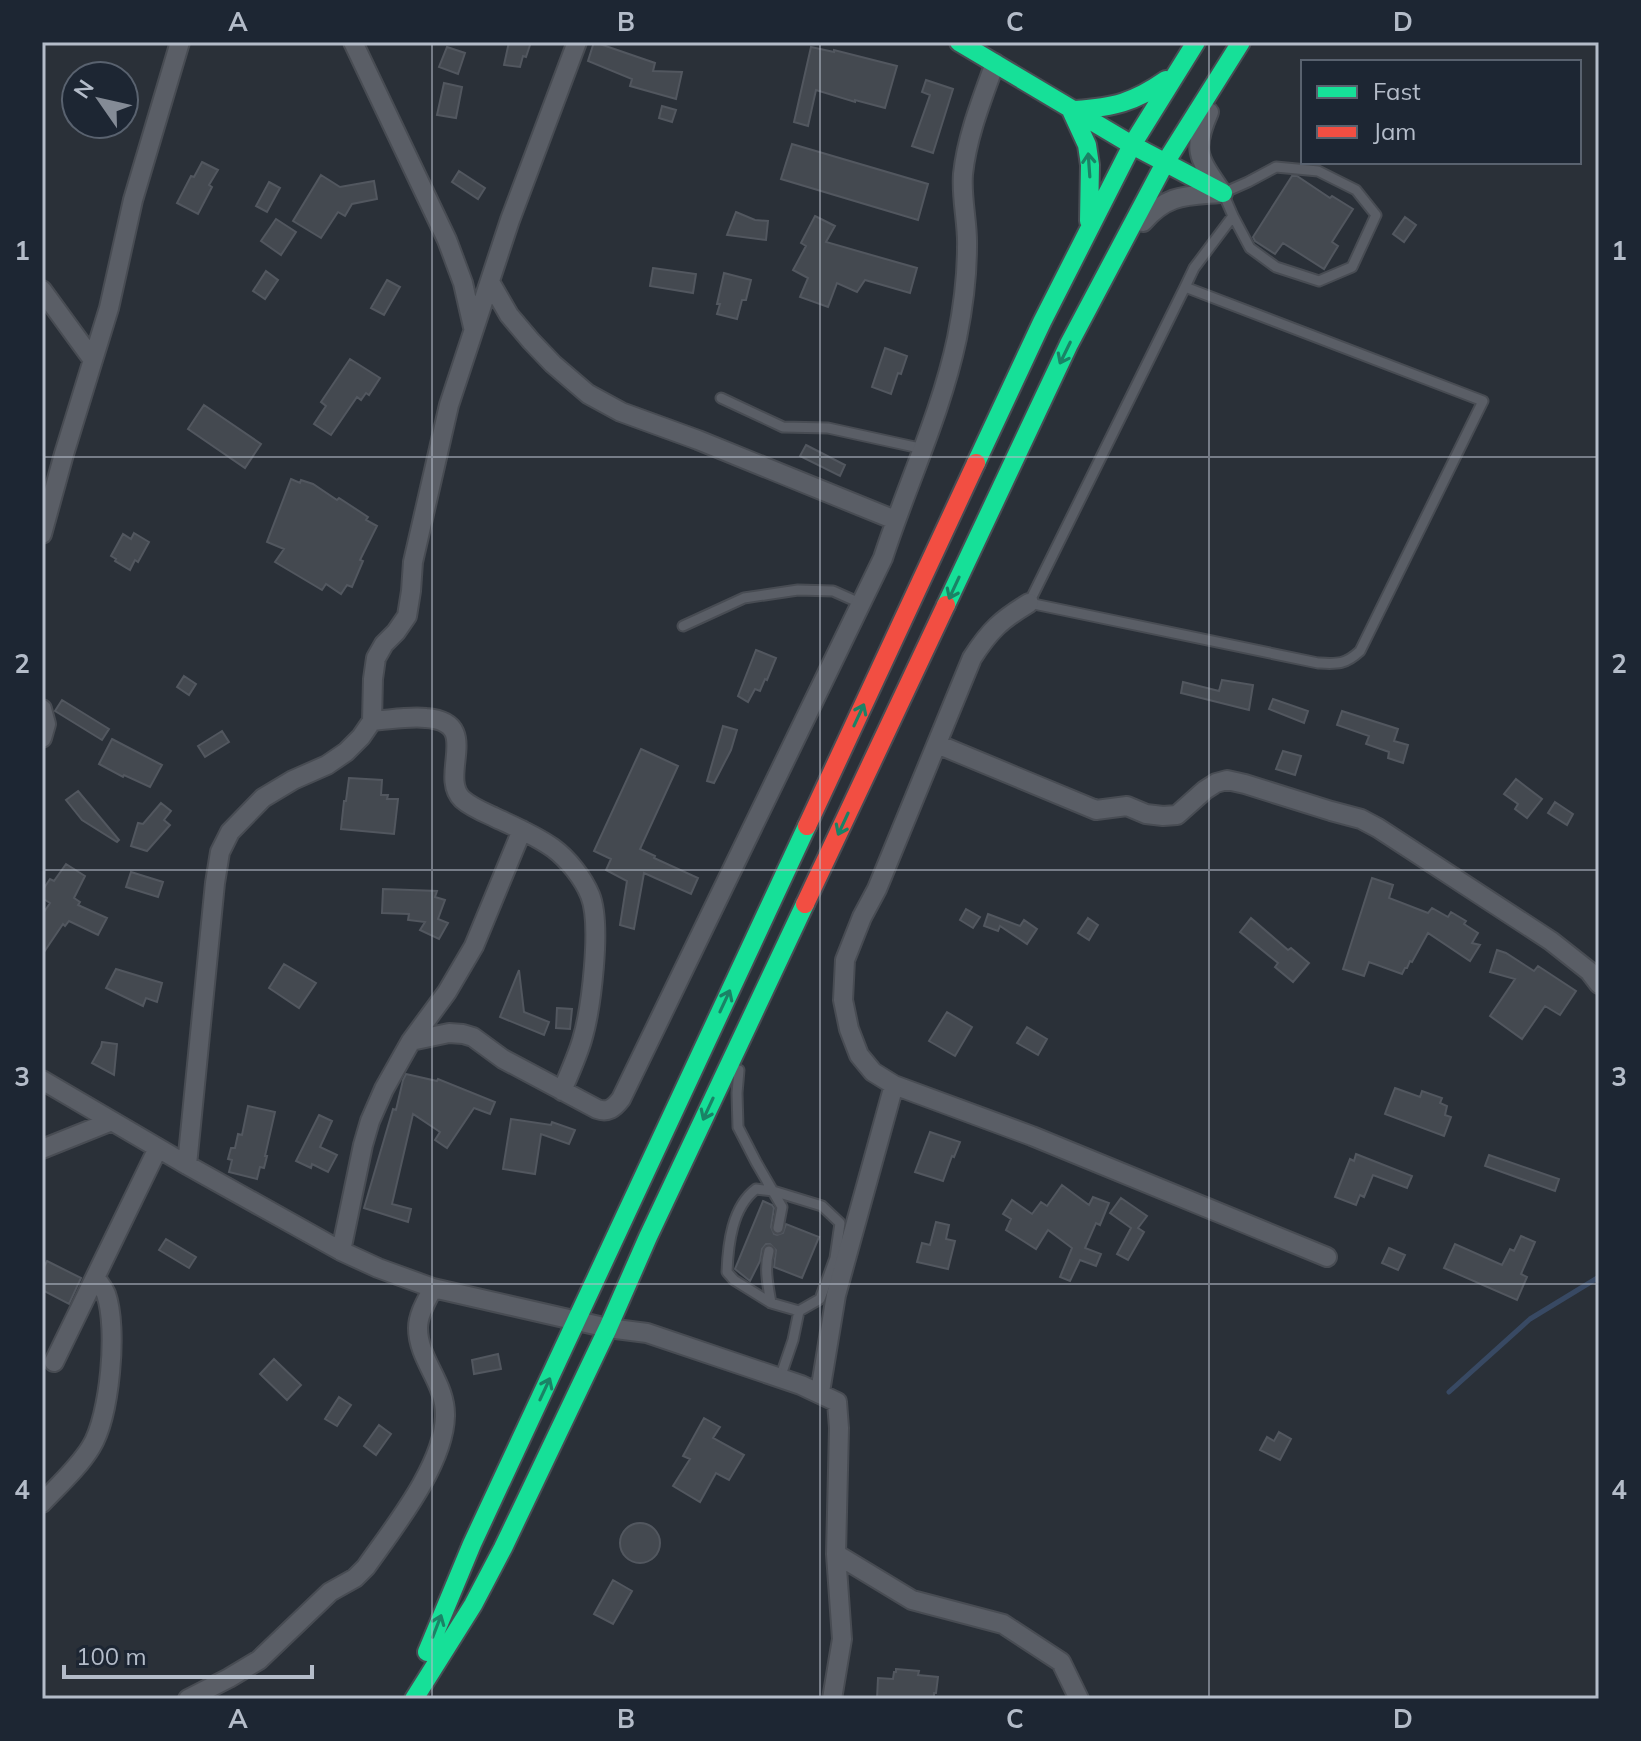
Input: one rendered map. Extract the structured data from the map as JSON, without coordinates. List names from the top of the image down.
{
  "legend": ["Fast", "Jam"],
  "scale_bar": "100 m",
  "north": "top left",
  "grid": {
    "columns": [
      "A",
      "B",
      "C",
      "D"
    ],
    "rows": [
      "1",
      "2",
      "3",
      "4"
    ]
  }
}
